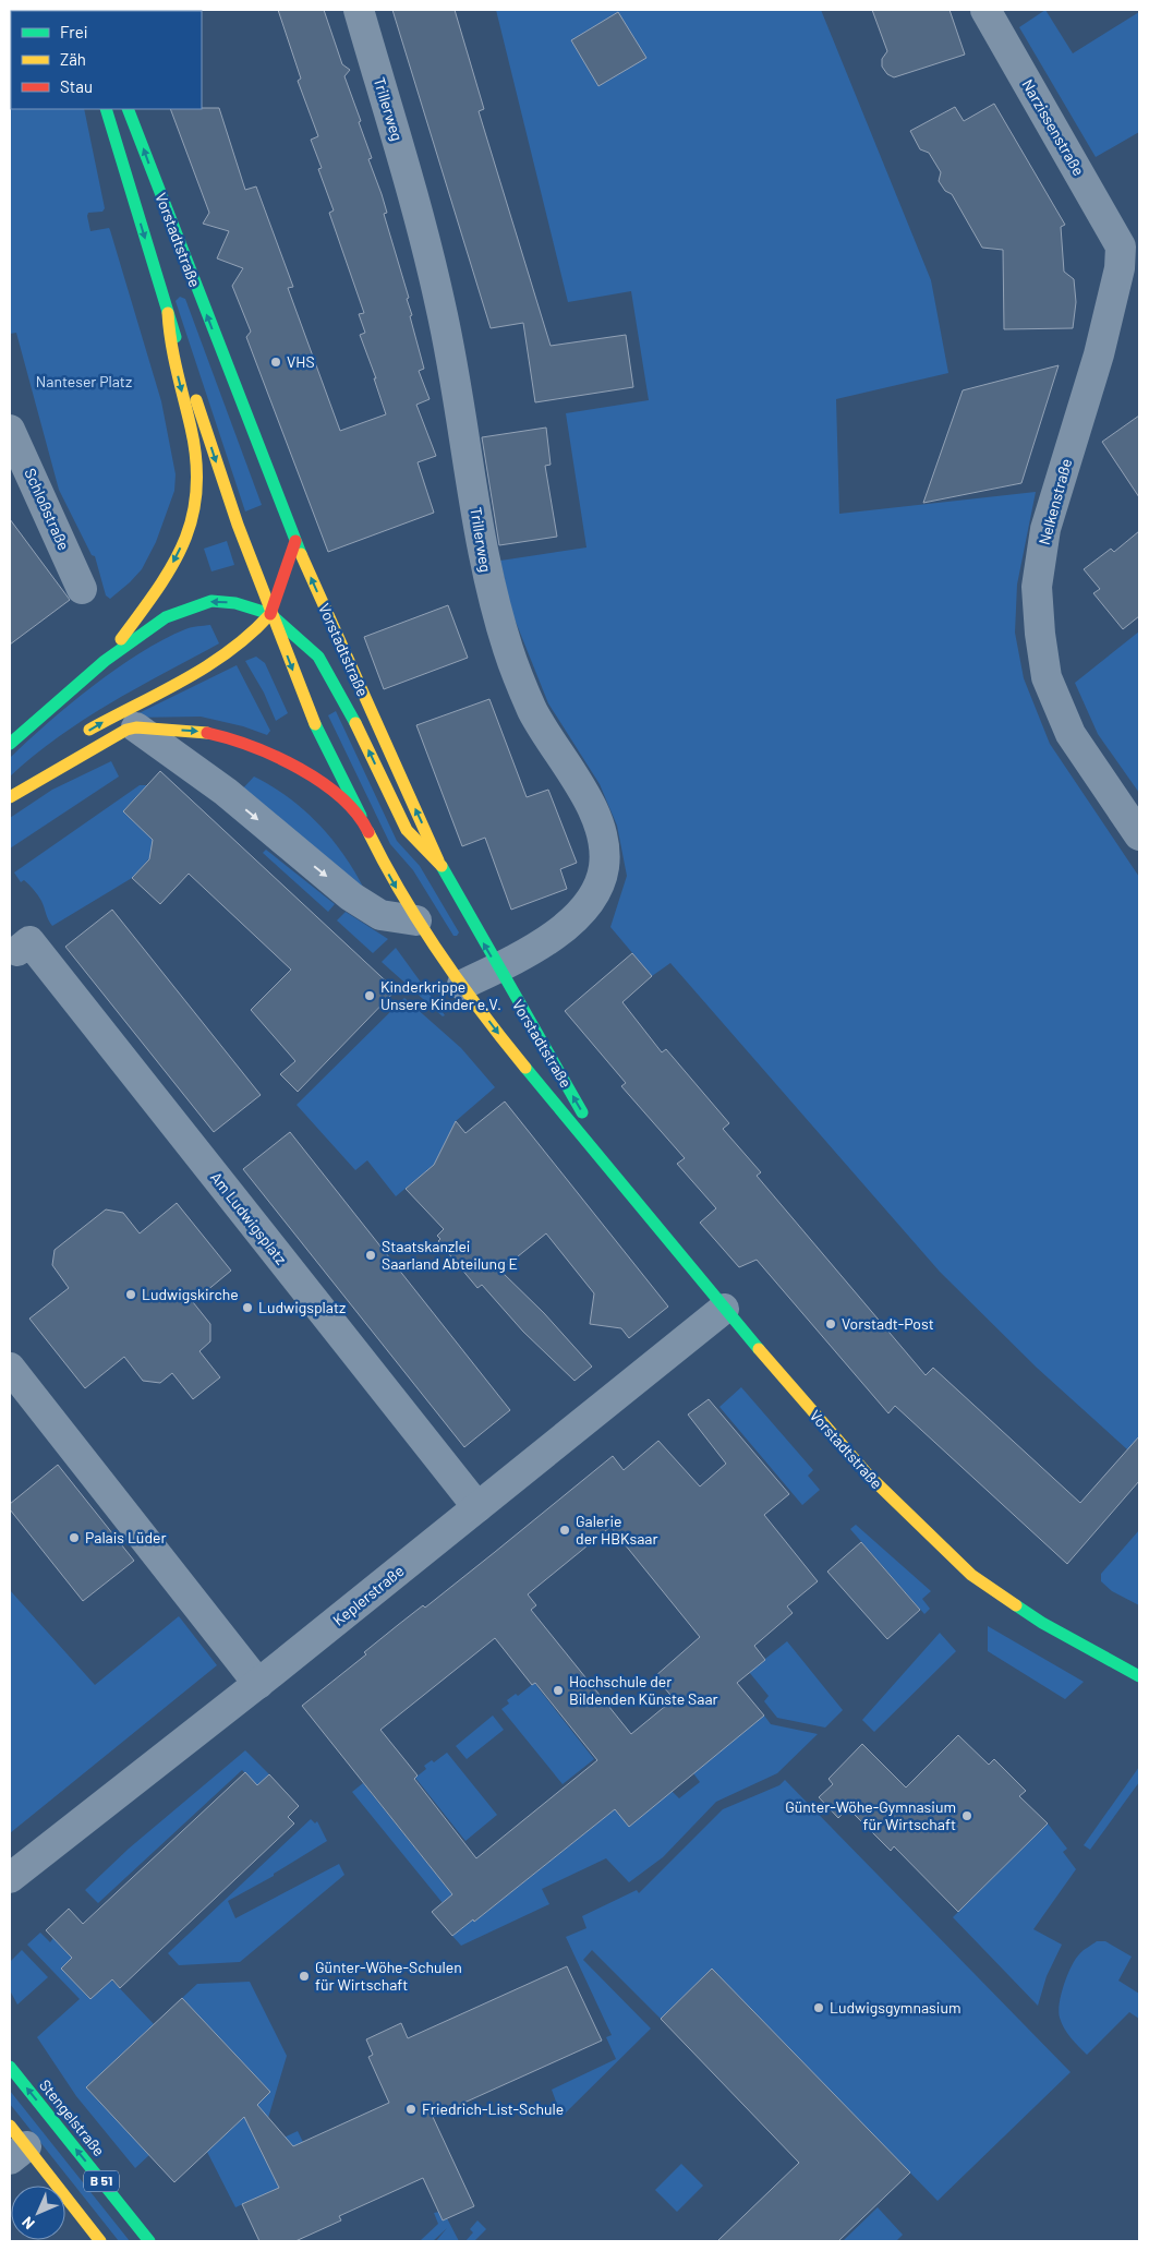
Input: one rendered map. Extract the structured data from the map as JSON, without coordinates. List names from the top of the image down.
{
  "streets": {
    "main road": ["Vorstadtstraße", "Stengelstraße", "B 51"],
    "street": [
      "Trillerweg",
      "Narzissenstraße",
      "Nelkenstraße",
      "Schloßstraße",
      "Am Ludwigsplatz",
      "Keplerstraße"
    ]
  },
  "crossings": [
    ["Trillerweg", "Vorstadtstraße"],
    ["Narzissenstraße", "Nelkenstraße"],
    ["Vorstadtstraße", "Keplerstraße"],
    ["Am Ludwigsplatz", "Keplerstraße"]
  ],
  "parks": ["Nanteser Platz"],
  "places": [
    "VHS",
    "Kinderkrippe Unsere Kinder e.V.",
    "Staatskanzlei Saarland Abteilung E",
    "Ludwigskirche",
    "Ludwigsplatz",
    "Vorstadt-Post",
    "Galerie der HBKsaar",
    "Palais Lüder",
    "Hochschule der Bildenden Künste Saar",
    "Günter-Wöhe-Gymnasium für Wirtschaft",
    "Günter-Wöhe-Schulen für Wirtschaft",
    "Ludwigsgymnasium",
    "Friedrich-List-Schule"
  ],
  "legend": ["Frei", "Zäh", "Stau"],
  "north": "bottom left"
}
